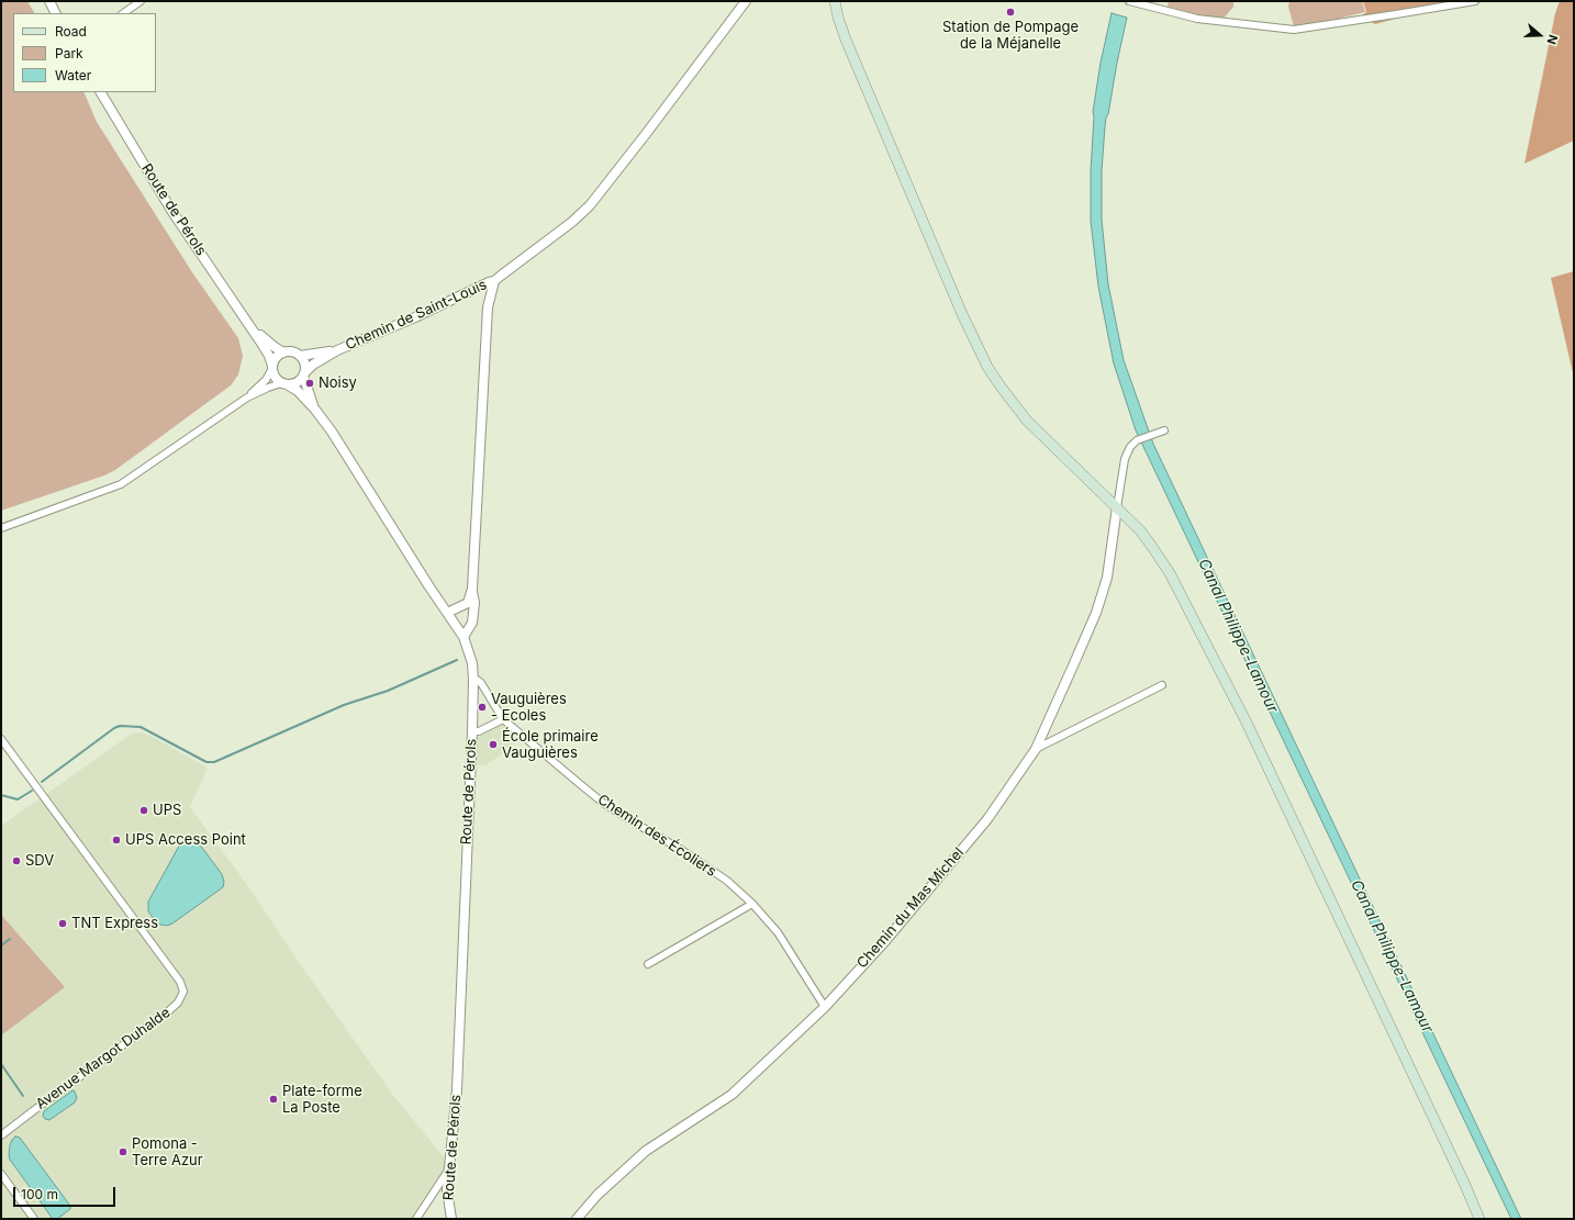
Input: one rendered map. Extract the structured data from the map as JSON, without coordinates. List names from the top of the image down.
{
  "streets": {
    "street": [
      "Route de Pérols",
      "Chemin de Saint-Louis",
      "Chemin des Écoliers",
      "Chemin du Mas Michel",
      "Avenue Margot Duhalde"
    ]
  },
  "crossings": [
    ["Route de Pérols", "Chemin de Saint-Louis"],
    ["Route de Pérols", "Chemin des Écoliers"],
    ["Chemin des Écoliers", "Chemin du Mas Michel"]
  ],
  "water": ["Canal Philippe-Lamour"],
  "places": [
    "Station de Pompage de la Méjanelle",
    "Noisy",
    "Vauguières - Ecoles",
    "École primaire Vauguières",
    "UPS",
    "UPS Access Point",
    "SDV",
    "TNT Express",
    "Plate-forme La Poste",
    "Pomona - Terre Azur"
  ],
  "legend": ["Road", "Park", "Water"],
  "scale_bar": "100 m",
  "north": "right"
}
